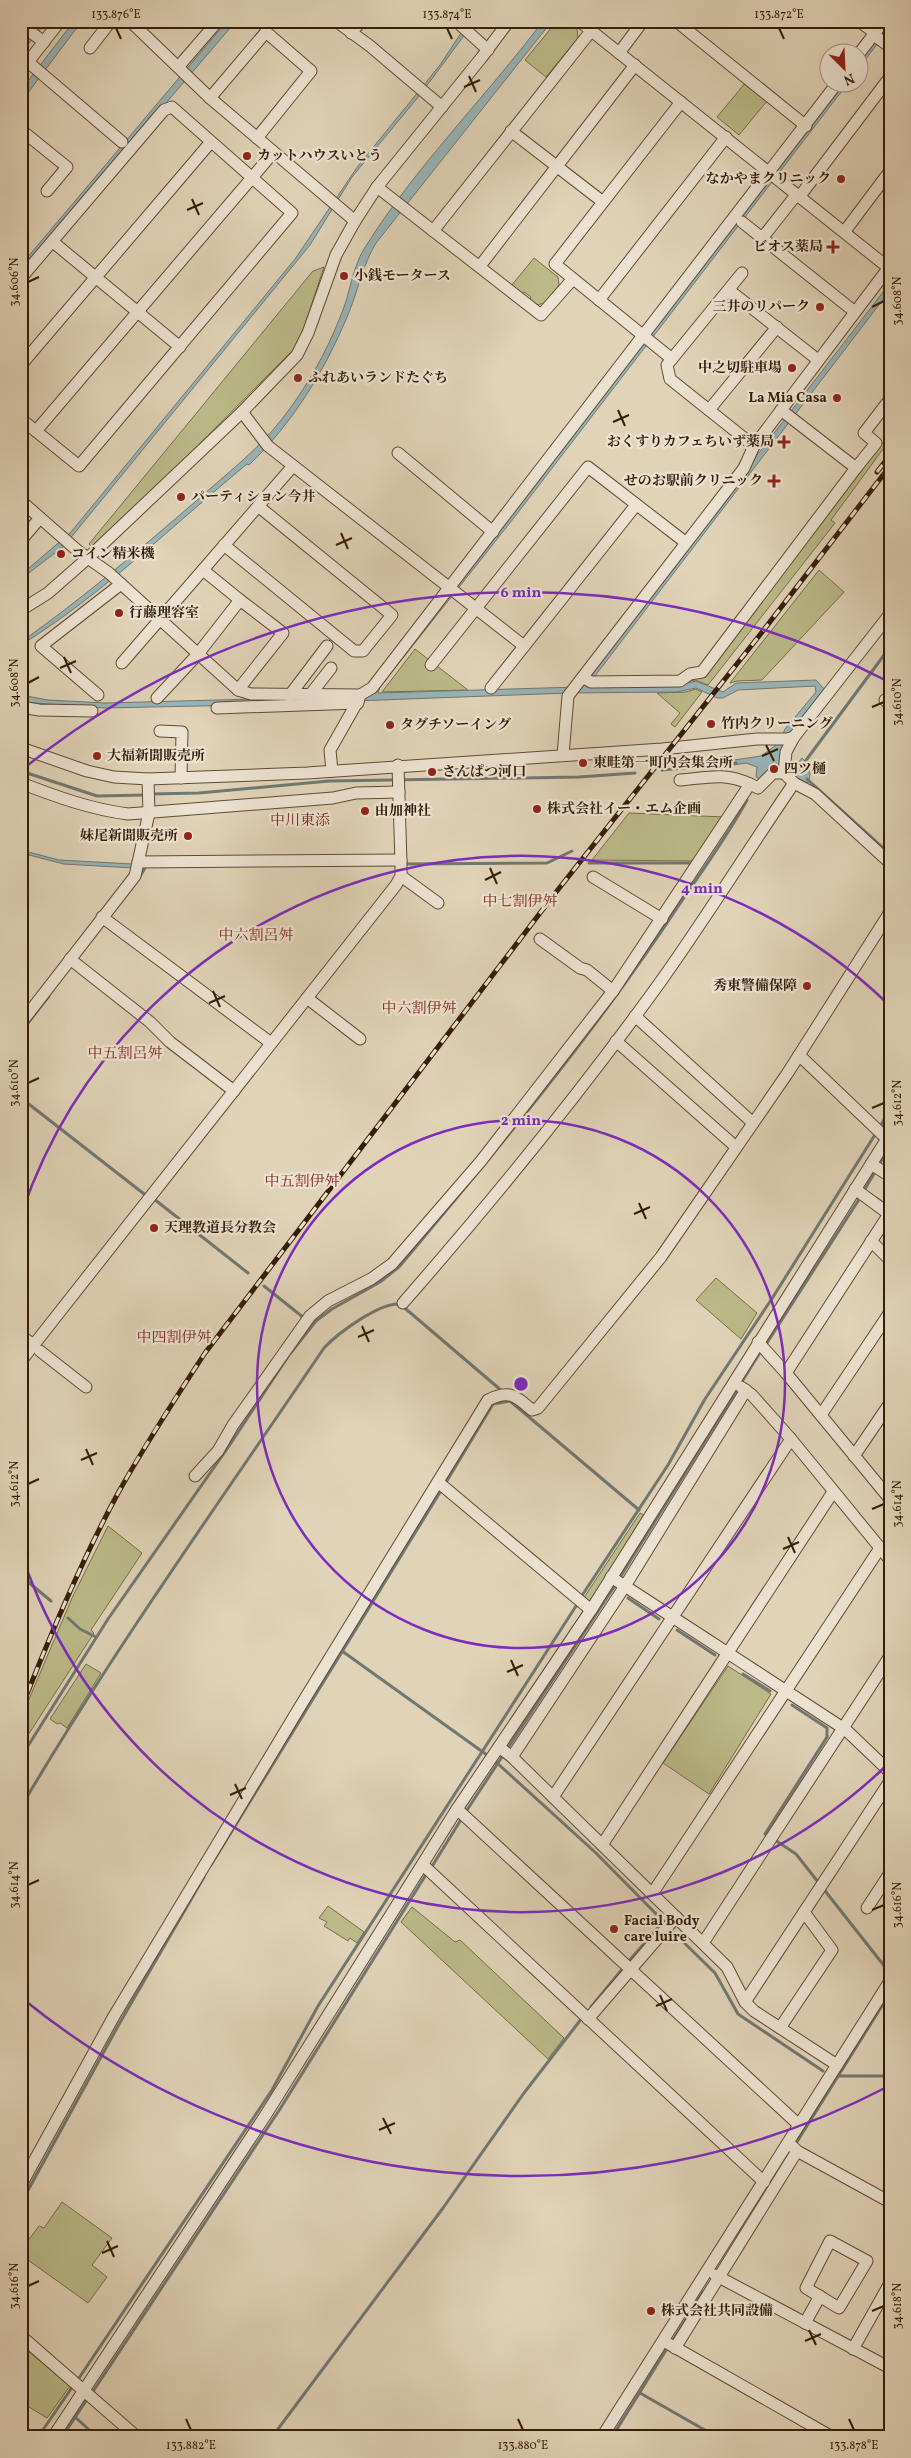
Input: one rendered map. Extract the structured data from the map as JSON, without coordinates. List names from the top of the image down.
{
  "districts": [
    "中川東添",
    "中七割伊舛",
    "中六割呂舛",
    "中六割伊舛",
    "中五割呂舛",
    "中五割伊舛",
    "中四割伊舛"
  ],
  "places": {
    "other": [
      "カットハウスいとう",
      "なかやまクリニック",
      "小銭モータース",
      "三井のリパーク",
      "中之切駐車場",
      "ふれあいランドたぐち",
      "La Mia Casa",
      "パーティション今井",
      "コイン精米機",
      "行藤理容室",
      "竹内クリーニング",
      "タグチソーイング",
      "大福新聞販売所",
      "東畦第一町内会集会所",
      "四ツ樋",
      "さんぱつ河口",
      "株式会社イー・エム企画",
      "由加神社",
      "妹尾新聞販売所",
      "秀東警備保障",
      "天理教道長分教会",
      "Facial Body care luire",
      "株式会社共同設備"
    ],
    "health": ["ビオス薬局", "おくすりカフェちいず薬局", "せのお駅前クリニック"]
  },
  "north": "bottom right",
  "coordinates": [
    "133.876°E",
    "133.874°E",
    "133.872°E",
    "34.606°N",
    "34.608°N",
    "34.610°N",
    "34.612°N",
    "34.614°N",
    "34.616°N",
    "34.618°N",
    "133.882°E",
    "133.880°E",
    "133.878°E"
  ],
  "rings": ["6 min", "4 min", "2 min"]
}
